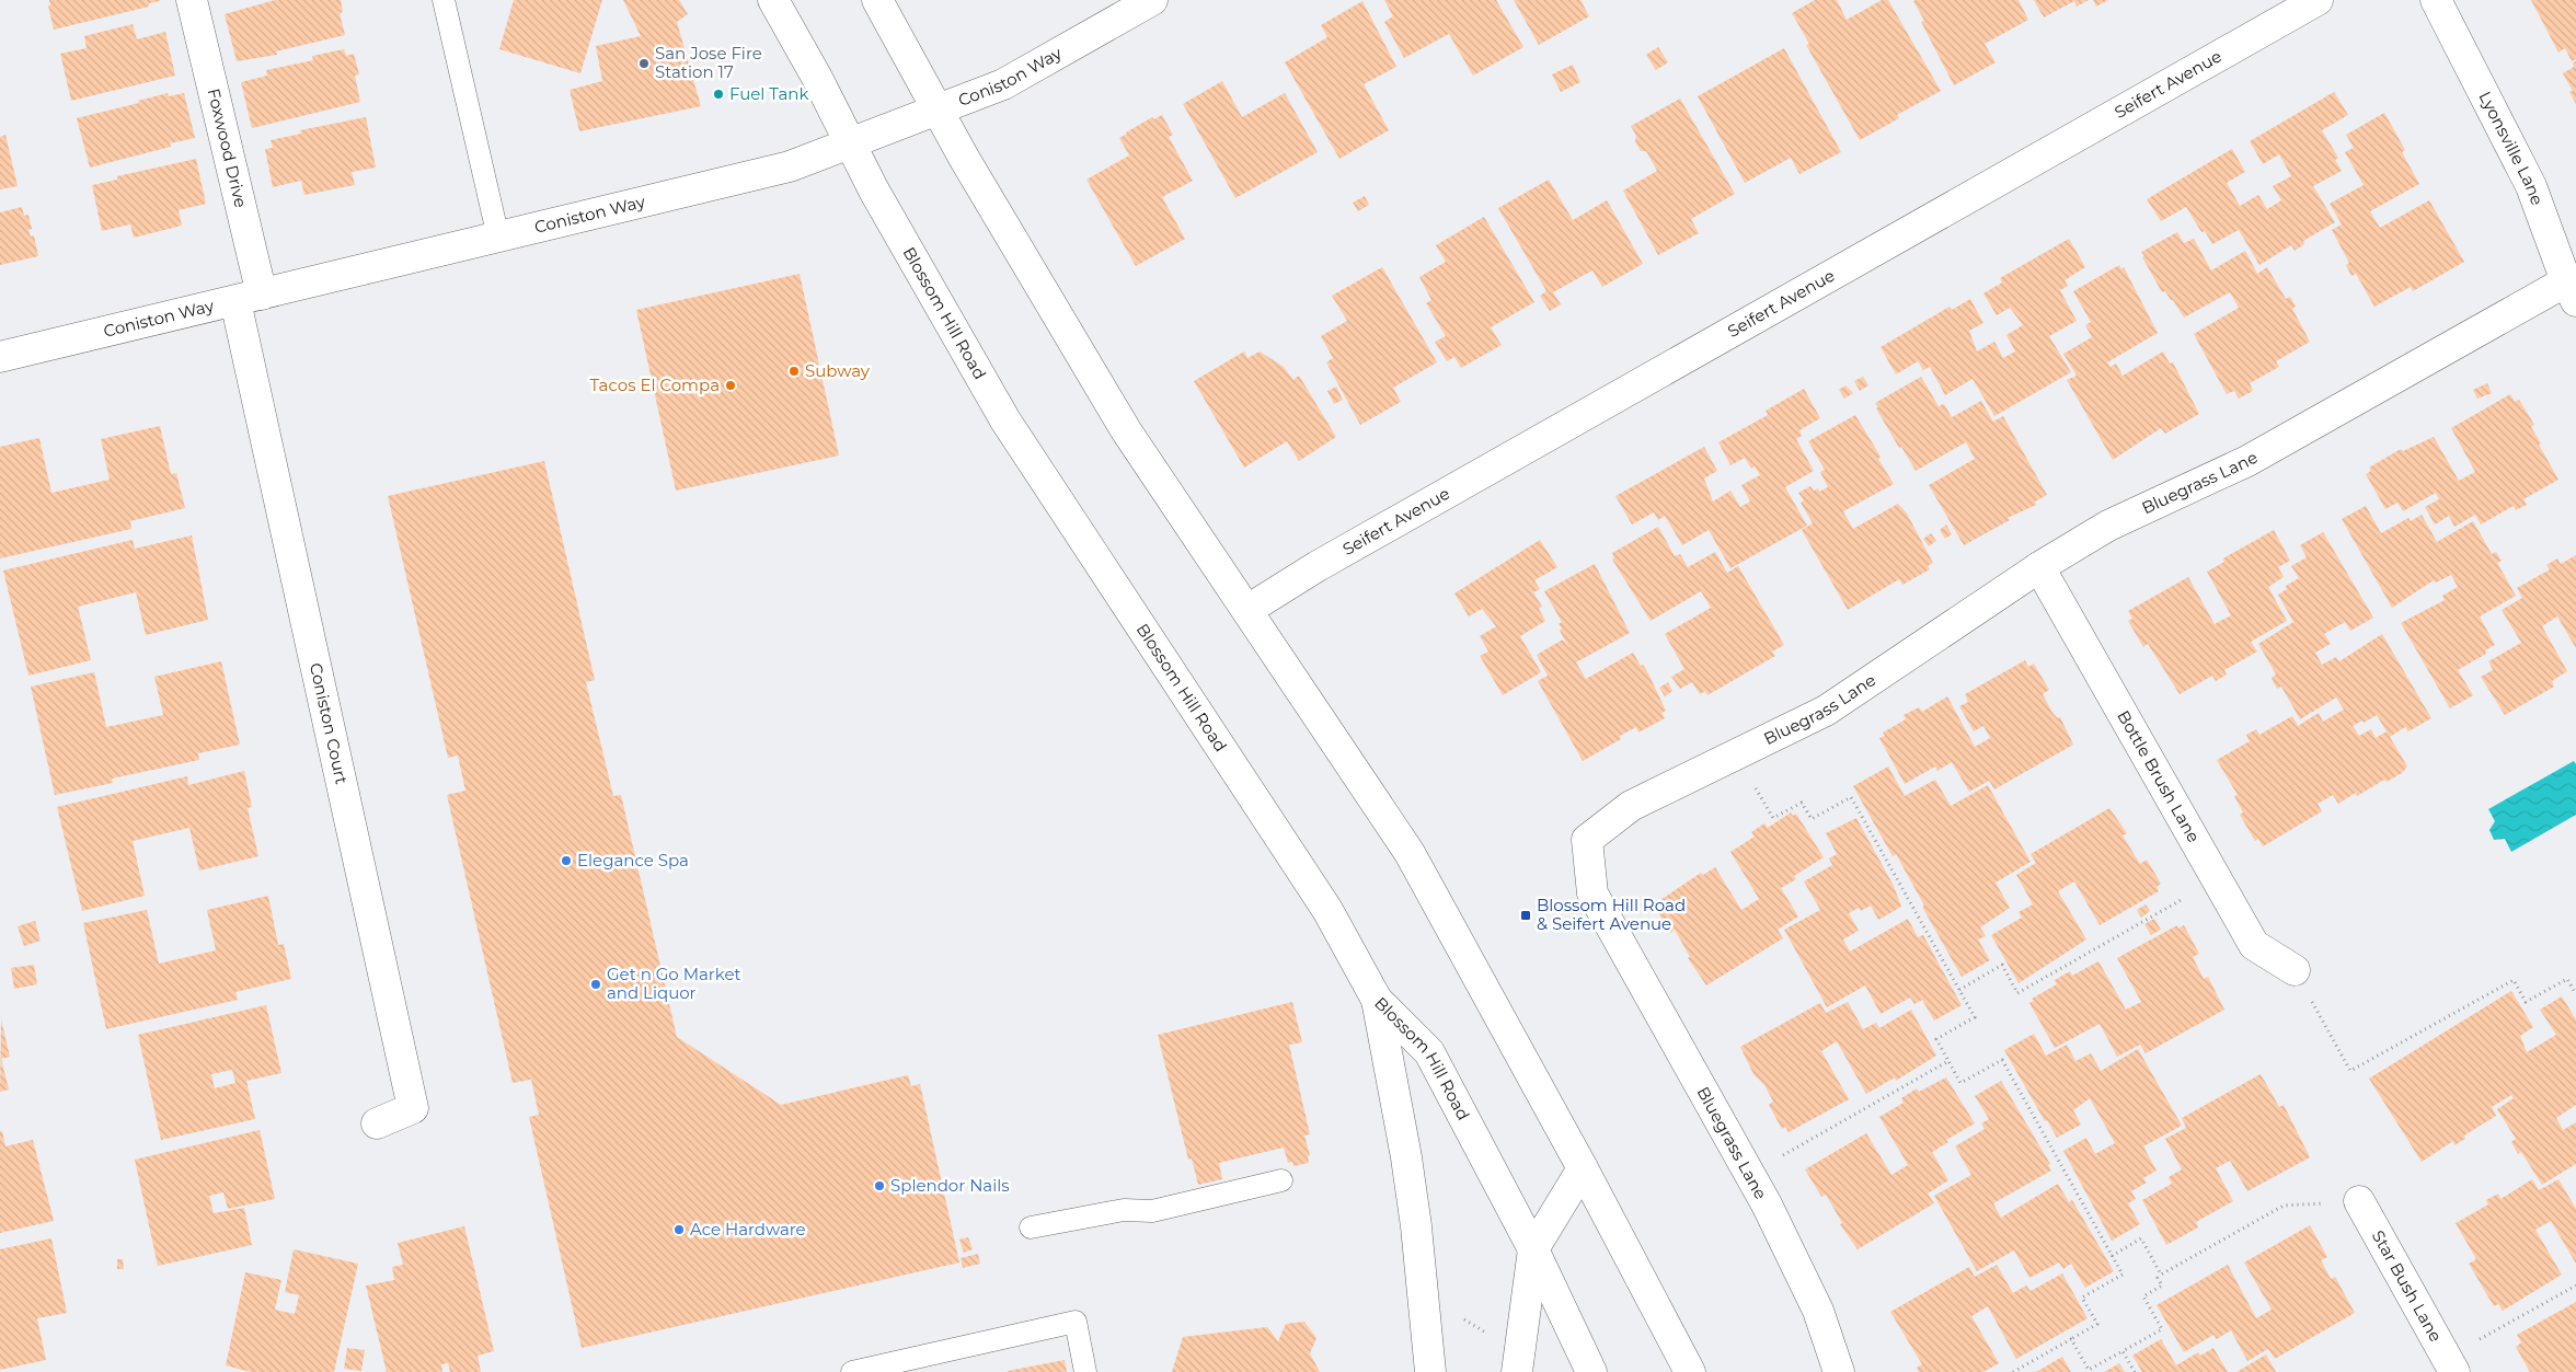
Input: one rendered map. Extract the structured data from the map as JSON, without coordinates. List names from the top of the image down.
{
  "streets": {
    "street": [
      "Coniston Way",
      "Seifert Avenue",
      "Foxwood Drive",
      "Lyonsville Lane",
      "Blossom Hill Road",
      "Bluegrass Lane",
      "Coniston Court",
      "Bottle Brush Lane",
      "Star Bush Lane"
    ]
  },
  "crossings": [
    ["Coniston Way", "Foxwood Drive"],
    ["Coniston Way", "Blossom Hill Road"],
    ["Coniston Way", "Coniston Court"],
    ["Foxwood Drive", "Coniston Court"],
    ["Lyonsville Lane", "Bluegrass Lane"],
    ["Bluegrass Lane", "Bottle Brush Lane"]
  ],
  "places": {
    "other": [
      "San Jose Fire Station 17",
      "Fuel Tank",
      "Subway",
      "Tacos El Compa",
      "Elegance Spa",
      "Get n Go Market and Liquor",
      "Splendor Nails",
      "Ace Hardware"
    ],
    "transit": ["Blossom Hill Road & Seifert Avenue"]
  }
}
